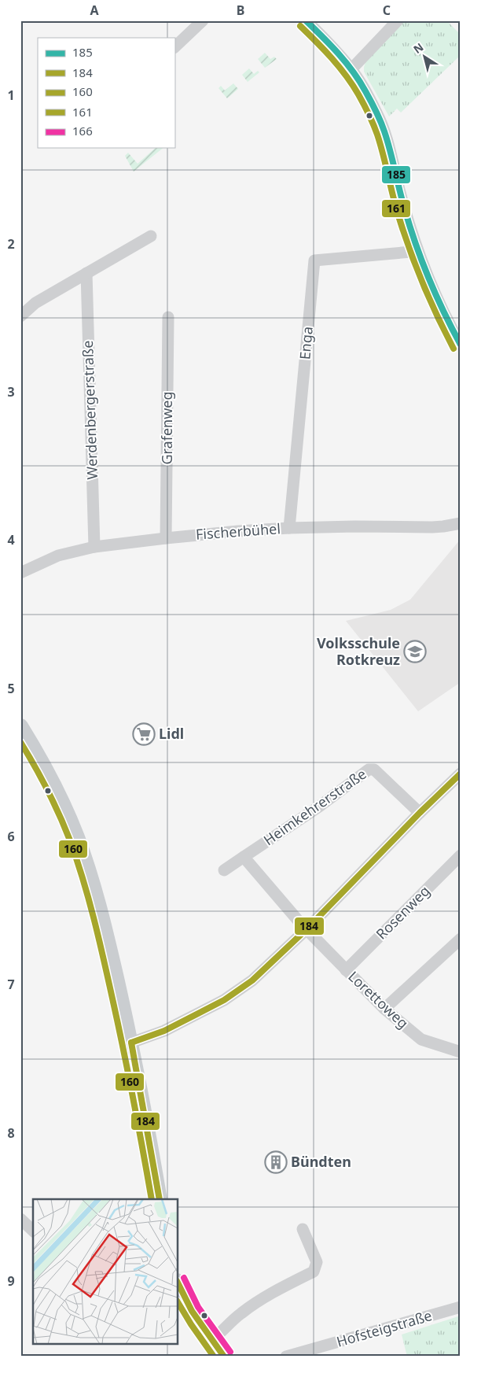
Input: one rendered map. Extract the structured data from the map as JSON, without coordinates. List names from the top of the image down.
{
  "streets": {
    "street": [
      "Enga",
      "Werdenbergerstraße",
      "Grafenweg",
      "Fischerbühel",
      "Heimkehrerstraße",
      "Rosenweg",
      "Lorettoweg",
      "Hofsteigstraße"
    ]
  },
  "crossings": [
    ["Enga", "Fischerbühel"],
    ["Werdenbergerstraße", "Fischerbühel"],
    ["Grafenweg", "Fischerbühel"],
    ["Rosenweg", "Lorettoweg"]
  ],
  "places": {
    "school or university": ["Volksschule Rotkreuz"],
    "supermarket": ["Lidl"],
    "building": ["Bündten"]
  },
  "lines": [
    "transit line 185",
    "transit line 161",
    "transit line 160",
    "transit line 184",
    "transit line 166"
  ],
  "legend": [
    "185",
    "184",
    "160",
    "161",
    "166"
  ],
  "north": "top left",
  "grid": {
    "columns": ["A", "B", "C"],
    "rows": [
      "1",
      "2",
      "3",
      "4",
      "5",
      "6",
      "7",
      "8",
      "9"
    ]
  }
}
